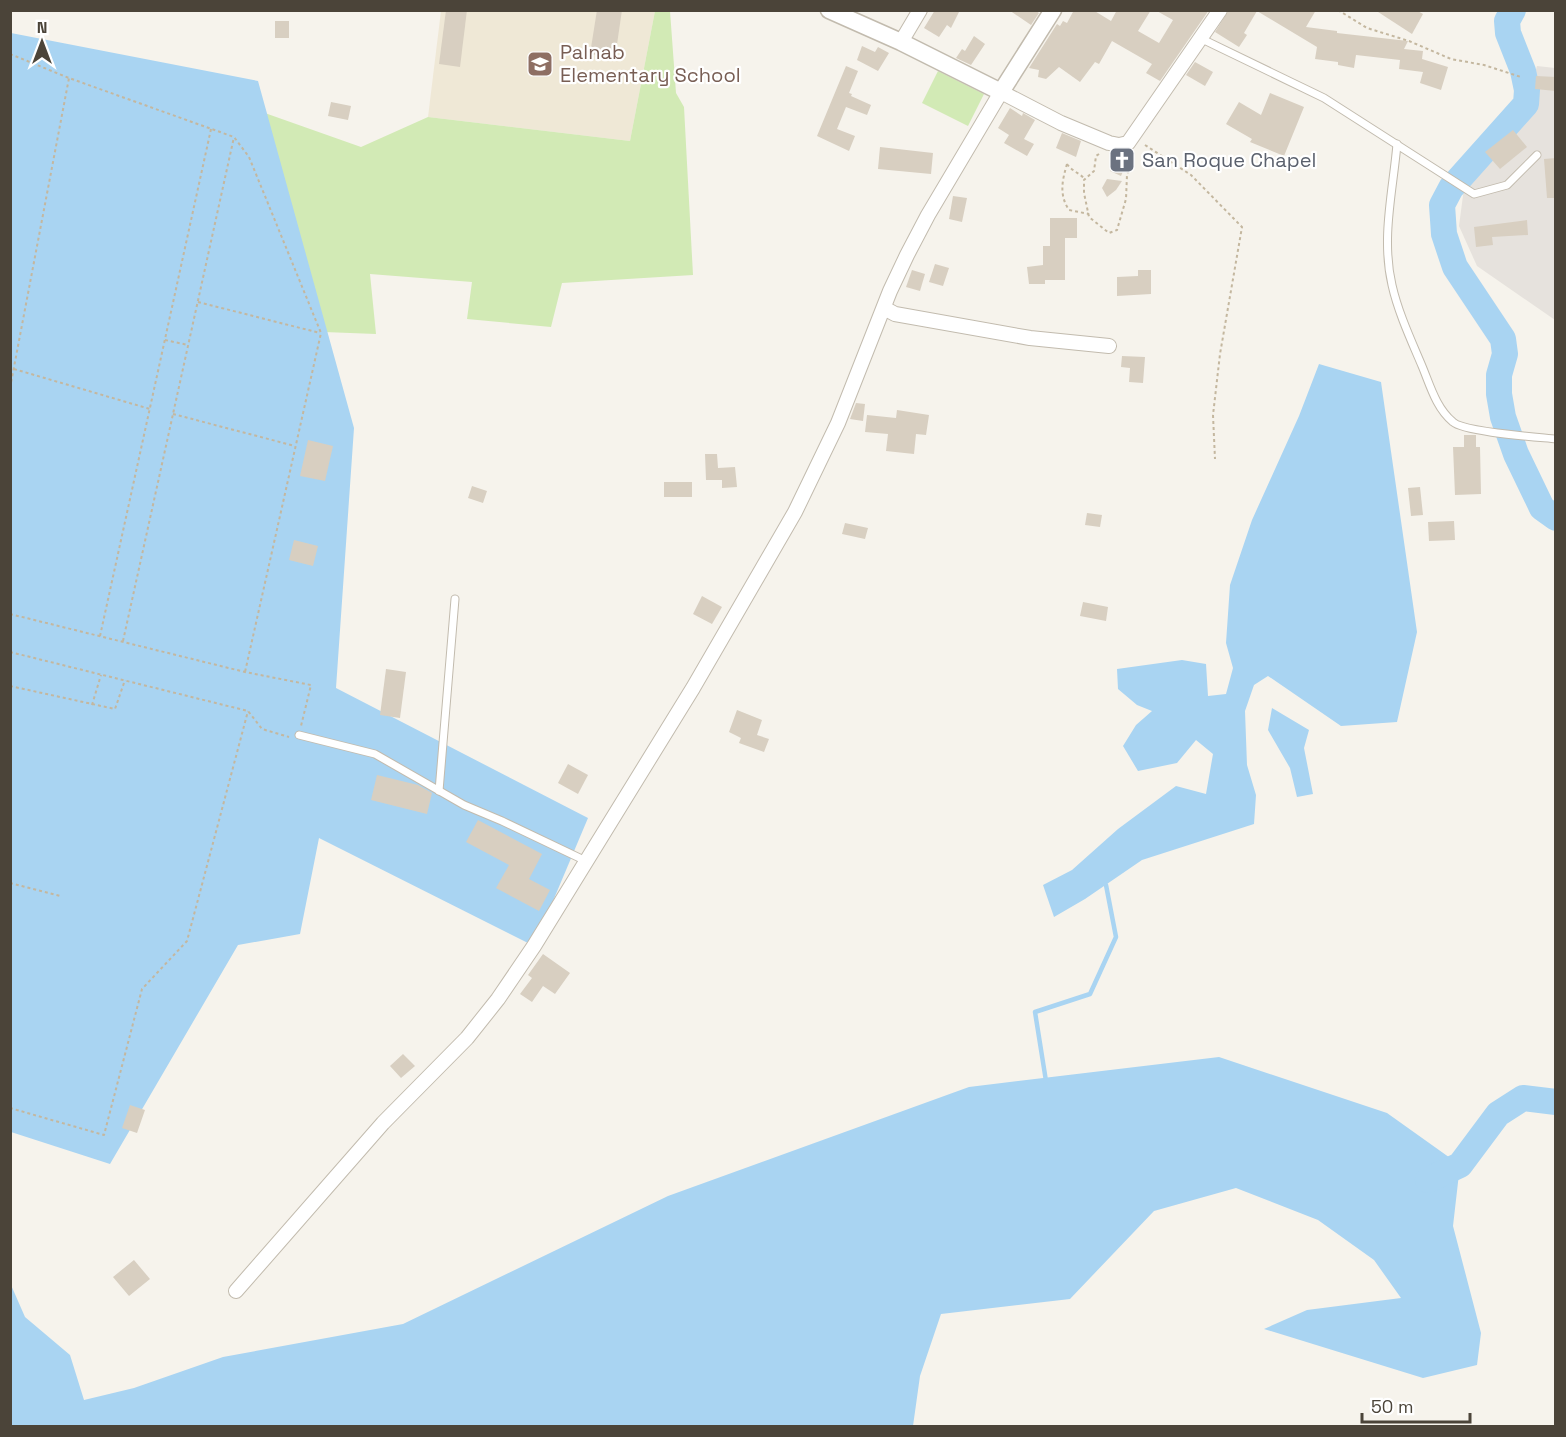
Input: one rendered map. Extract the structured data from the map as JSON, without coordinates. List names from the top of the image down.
{
  "places": {
    "school or university": ["Palnab Elementary School"],
    "church": ["San Roque Chapel"]
  },
  "scale_bar": "50 m",
  "north": "top"
}
